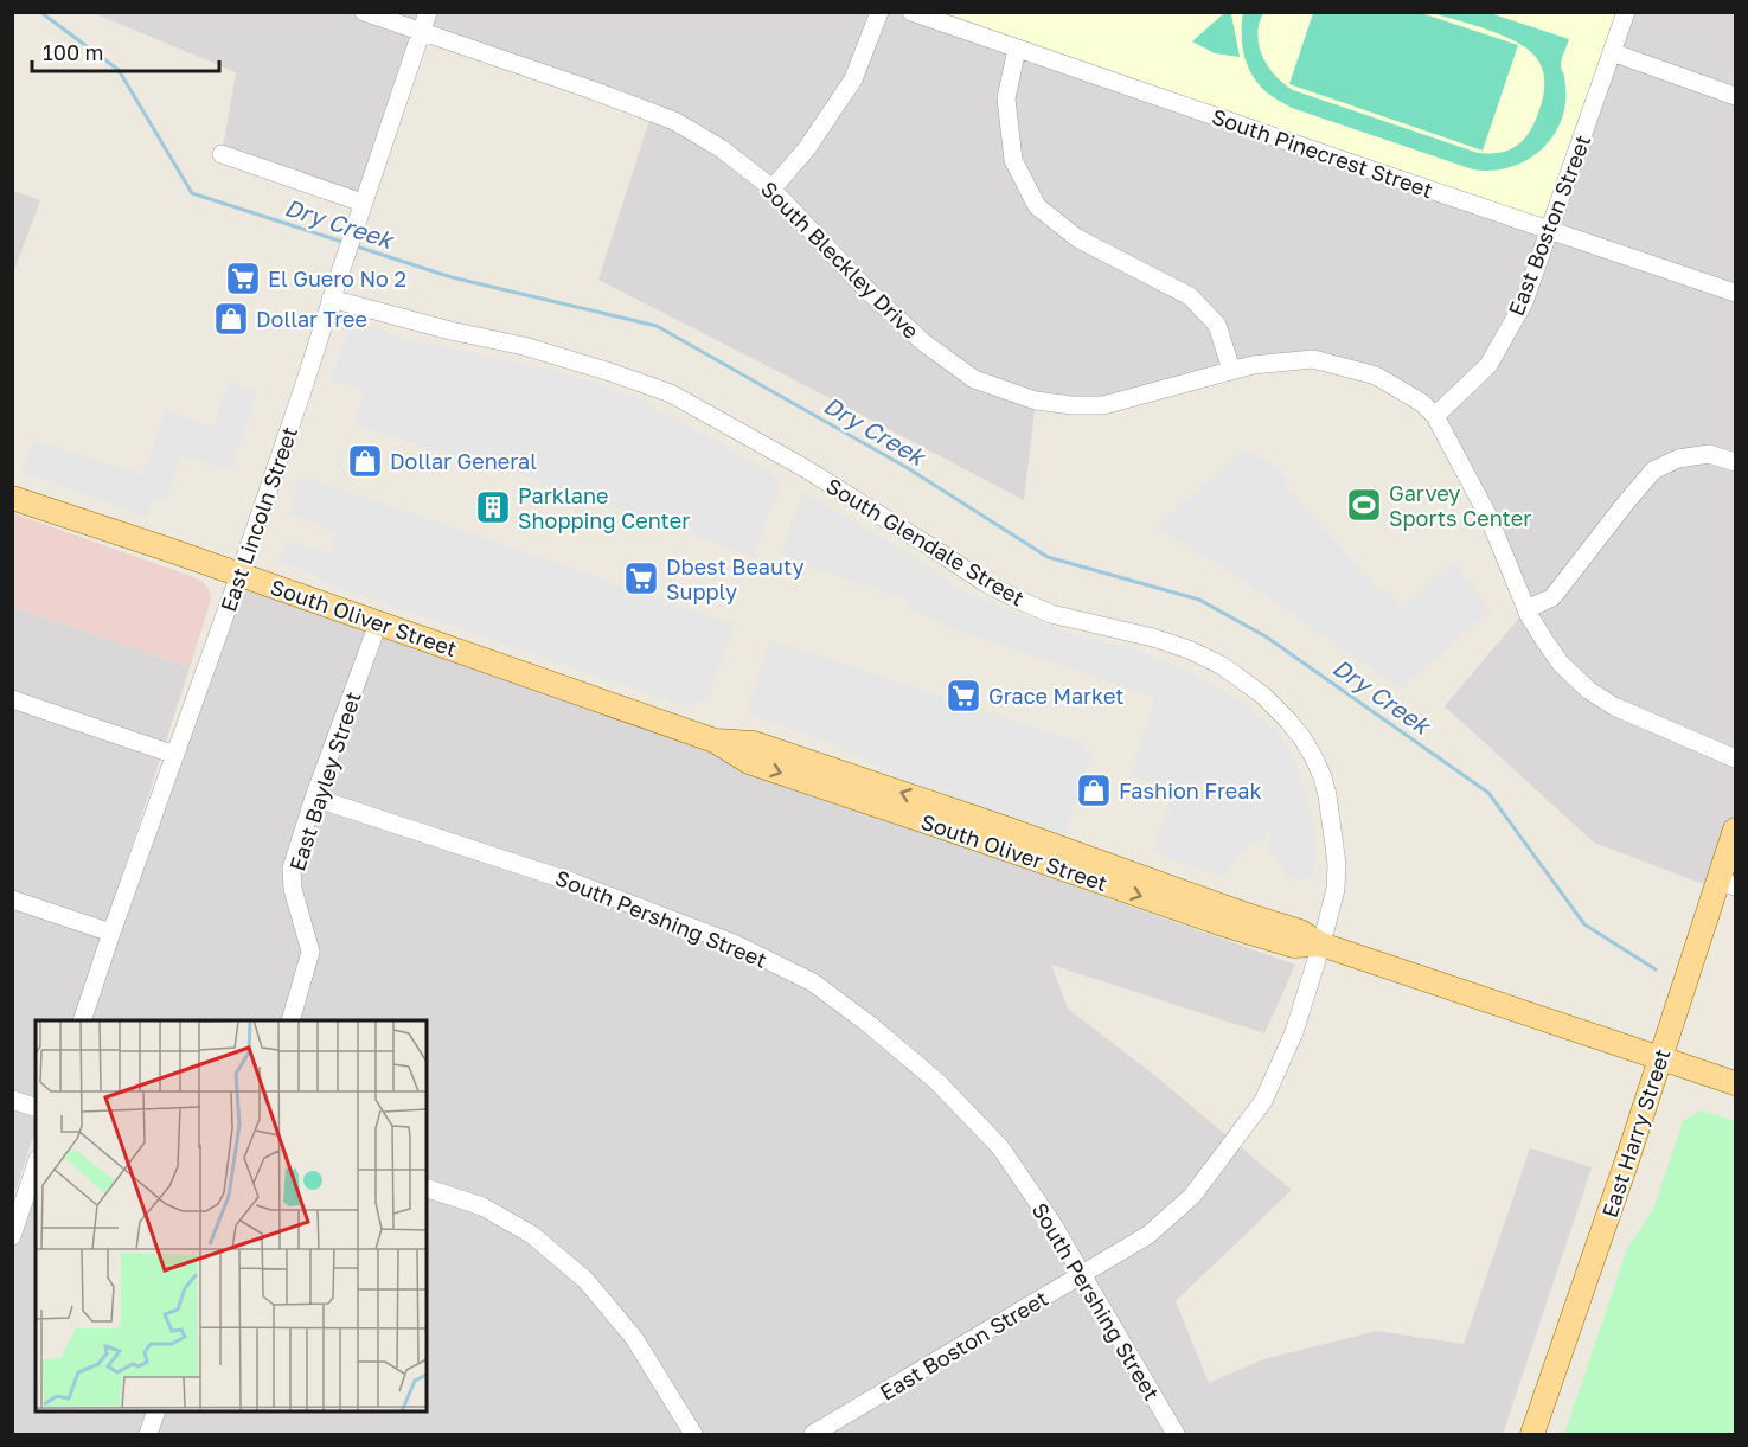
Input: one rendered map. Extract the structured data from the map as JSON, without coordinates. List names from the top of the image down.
{
  "streets": {
    "main road": ["South Oliver Street", "East Harry Street"],
    "street": [
      "South Pinecrest Street",
      "East Boston Street",
      "South Bleckley Drive",
      "East Lincoln Street",
      "South Glendale Street",
      "East Bayley Street",
      "South Pershing Street"
    ]
  },
  "crossings": [
    ["South Pinecrest Street", "East Boston Street"],
    ["East Boston Street", "South Bleckley Drive"],
    ["East Boston Street", "South Glendale Street"],
    ["East Boston Street", "South Oliver Street"],
    ["East Boston Street", "South Pershing Street"],
    ["South Bleckley Drive", "East Lincoln Street"],
    ["East Lincoln Street", "South Glendale Street"],
    ["East Lincoln Street", "South Oliver Street"],
    ["South Glendale Street", "South Oliver Street"],
    ["South Oliver Street", "East Bayley Street"],
    ["South Oliver Street", "East Harry Street"],
    ["East Bayley Street", "South Pershing Street"]
  ],
  "water": ["Dry Creek"],
  "places": {
    "supermarket": ["El Guero No 2", "Dbest Beauty Supply", "Grace Market"],
    "shop": ["Dollar Tree", "Dollar General", "Fashion Freak"],
    "sports": ["Garvey Sports Center"],
    "building": ["Parklane Shopping Center"]
  },
  "scale_bar": "100 m"
}
